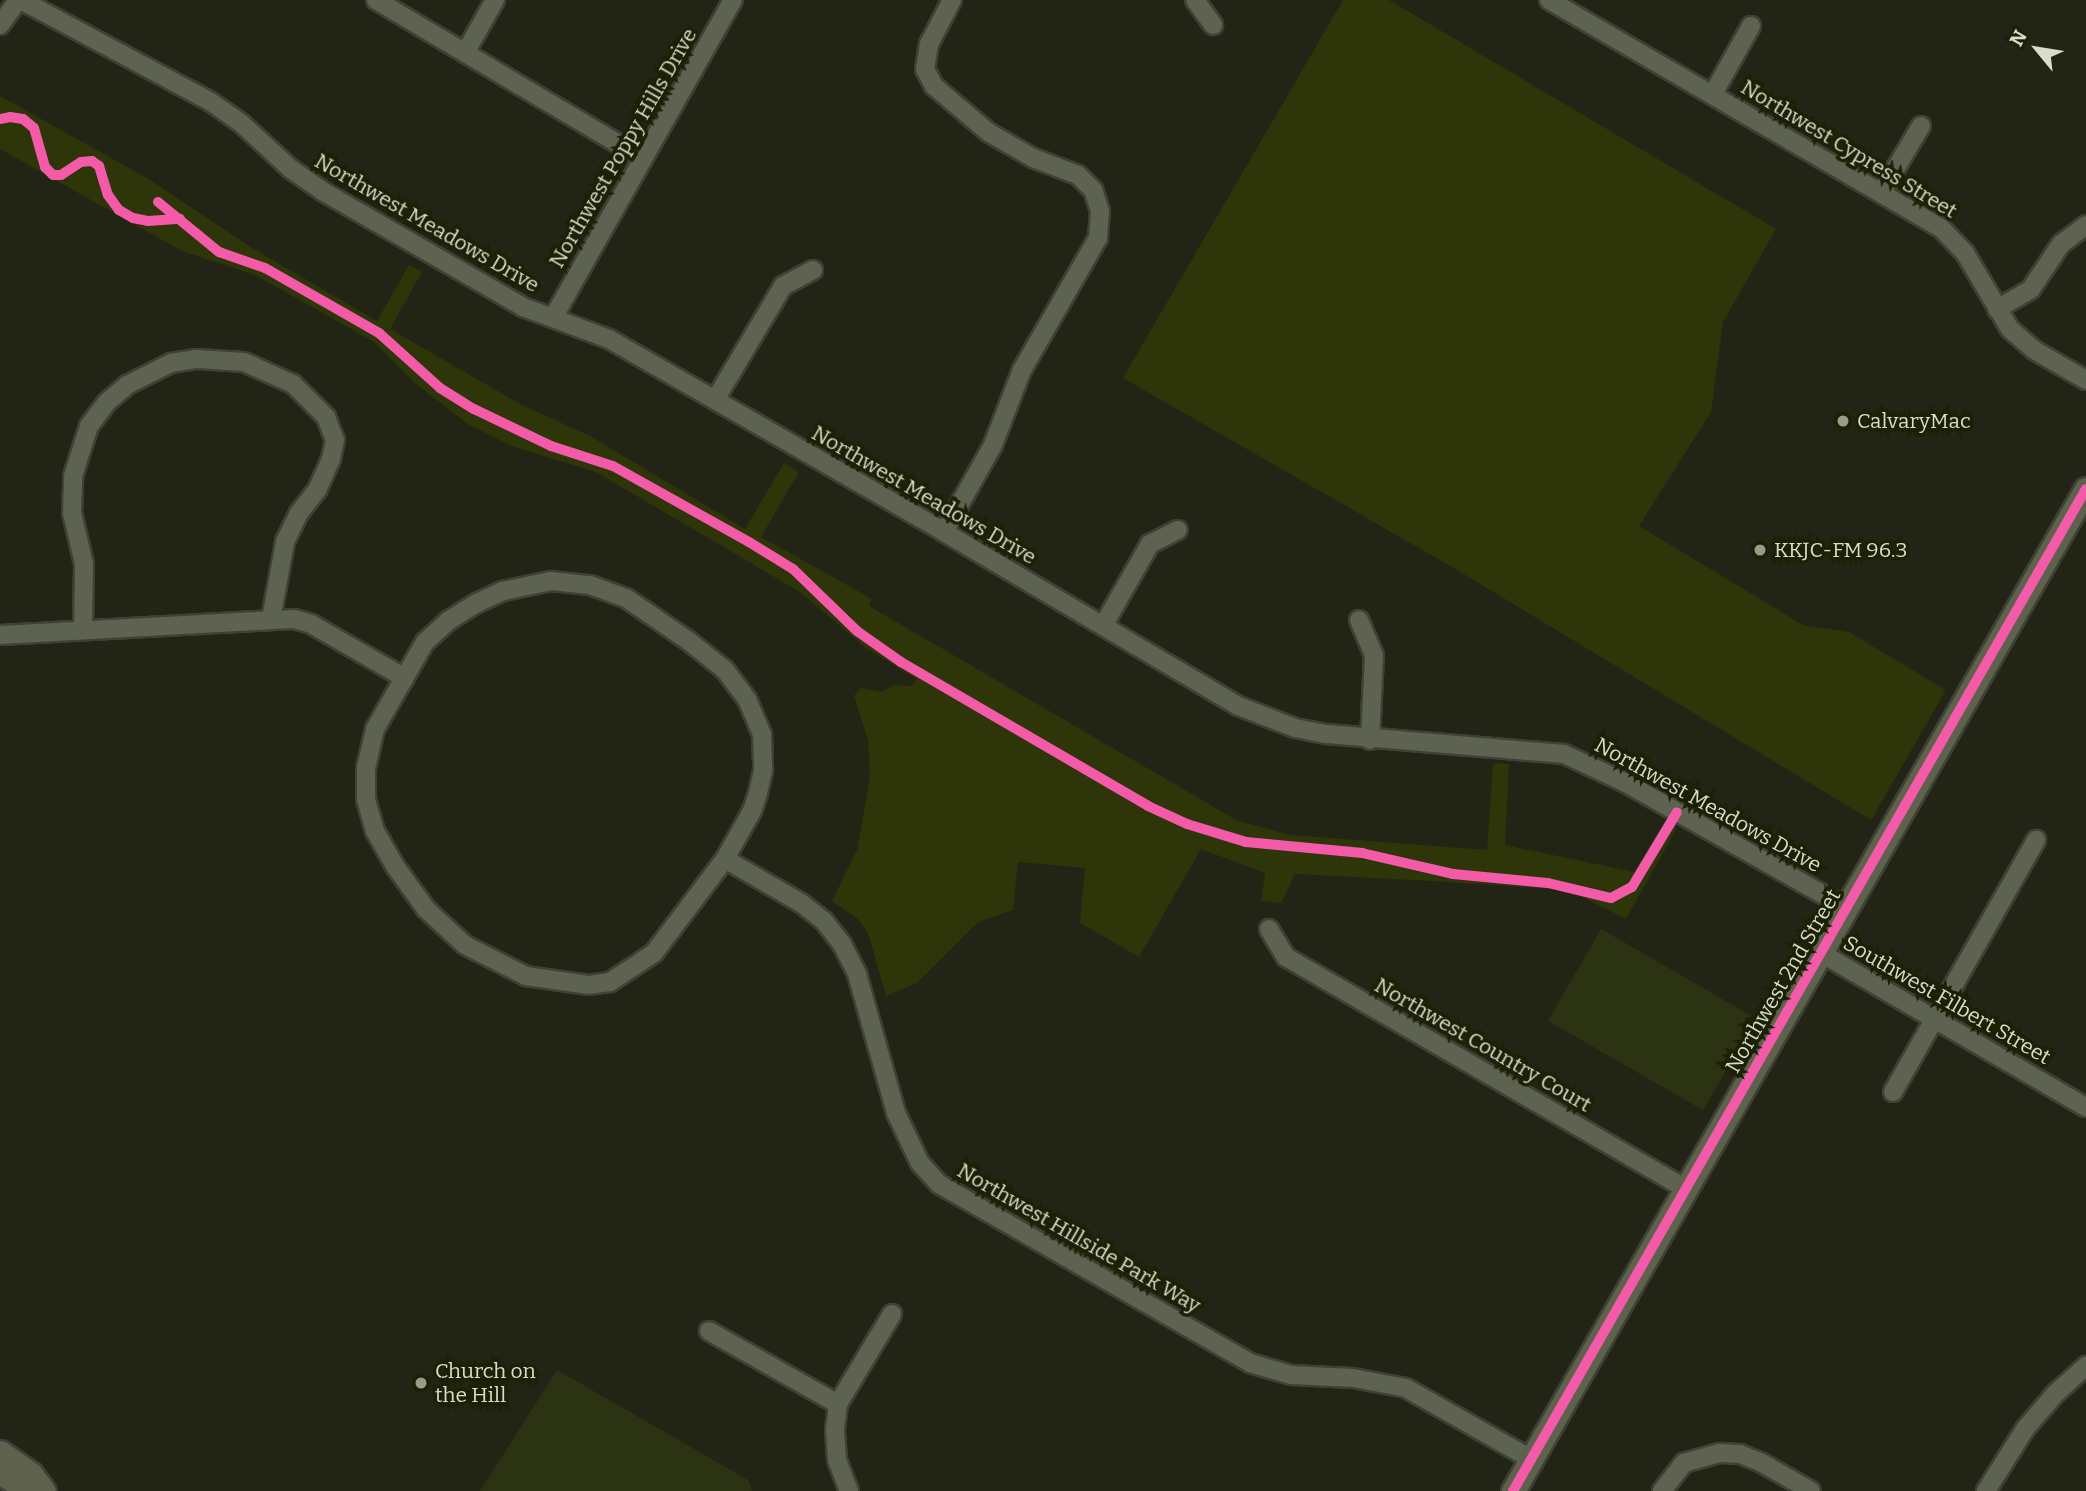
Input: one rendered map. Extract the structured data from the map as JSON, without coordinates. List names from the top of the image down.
{
  "streets": {
    "main road": ["Northwest 2nd Street"],
    "street": [
      "Northwest Poppy Hills Drive",
      "Northwest Cypress Street",
      "Northwest Meadows Drive",
      "Southwest Filbert Street",
      "Northwest Country Court",
      "Northwest Hillside Park Way"
    ]
  },
  "crossings": [
    ["Northwest Poppy Hills Drive", "Northwest Meadows Drive"],
    ["Northwest Meadows Drive", "Northwest 2nd Street"],
    ["Northwest 2nd Street", "Southwest Filbert Street"],
    ["Northwest 2nd Street", "Northwest Country Court"],
    ["Northwest 2nd Street", "Northwest Hillside Park Way"]
  ],
  "places": ["CalvaryMac", "KKJC-FM 96.3", "Church on the Hill"],
  "north": "top left"
}
